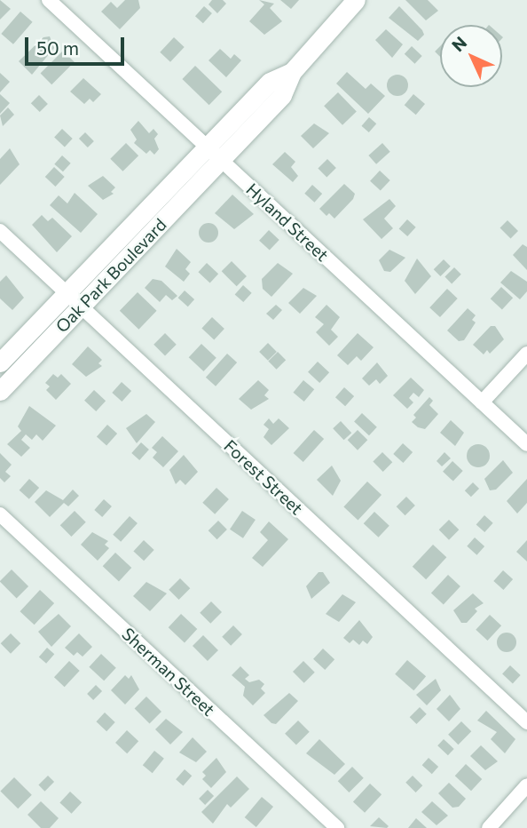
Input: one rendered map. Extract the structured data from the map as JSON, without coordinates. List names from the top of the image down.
{
  "streets": {
    "street": [
      "Hyland Street",
      "Oak Park Boulevard",
      "Forest Street",
      "Sherman Street"
    ]
  },
  "crossings": [
    ["Hyland Street", "Oak Park Boulevard"],
    ["Oak Park Boulevard", "Forest Street"]
  ],
  "scale_bar": "50 m",
  "north": "top left"
}
